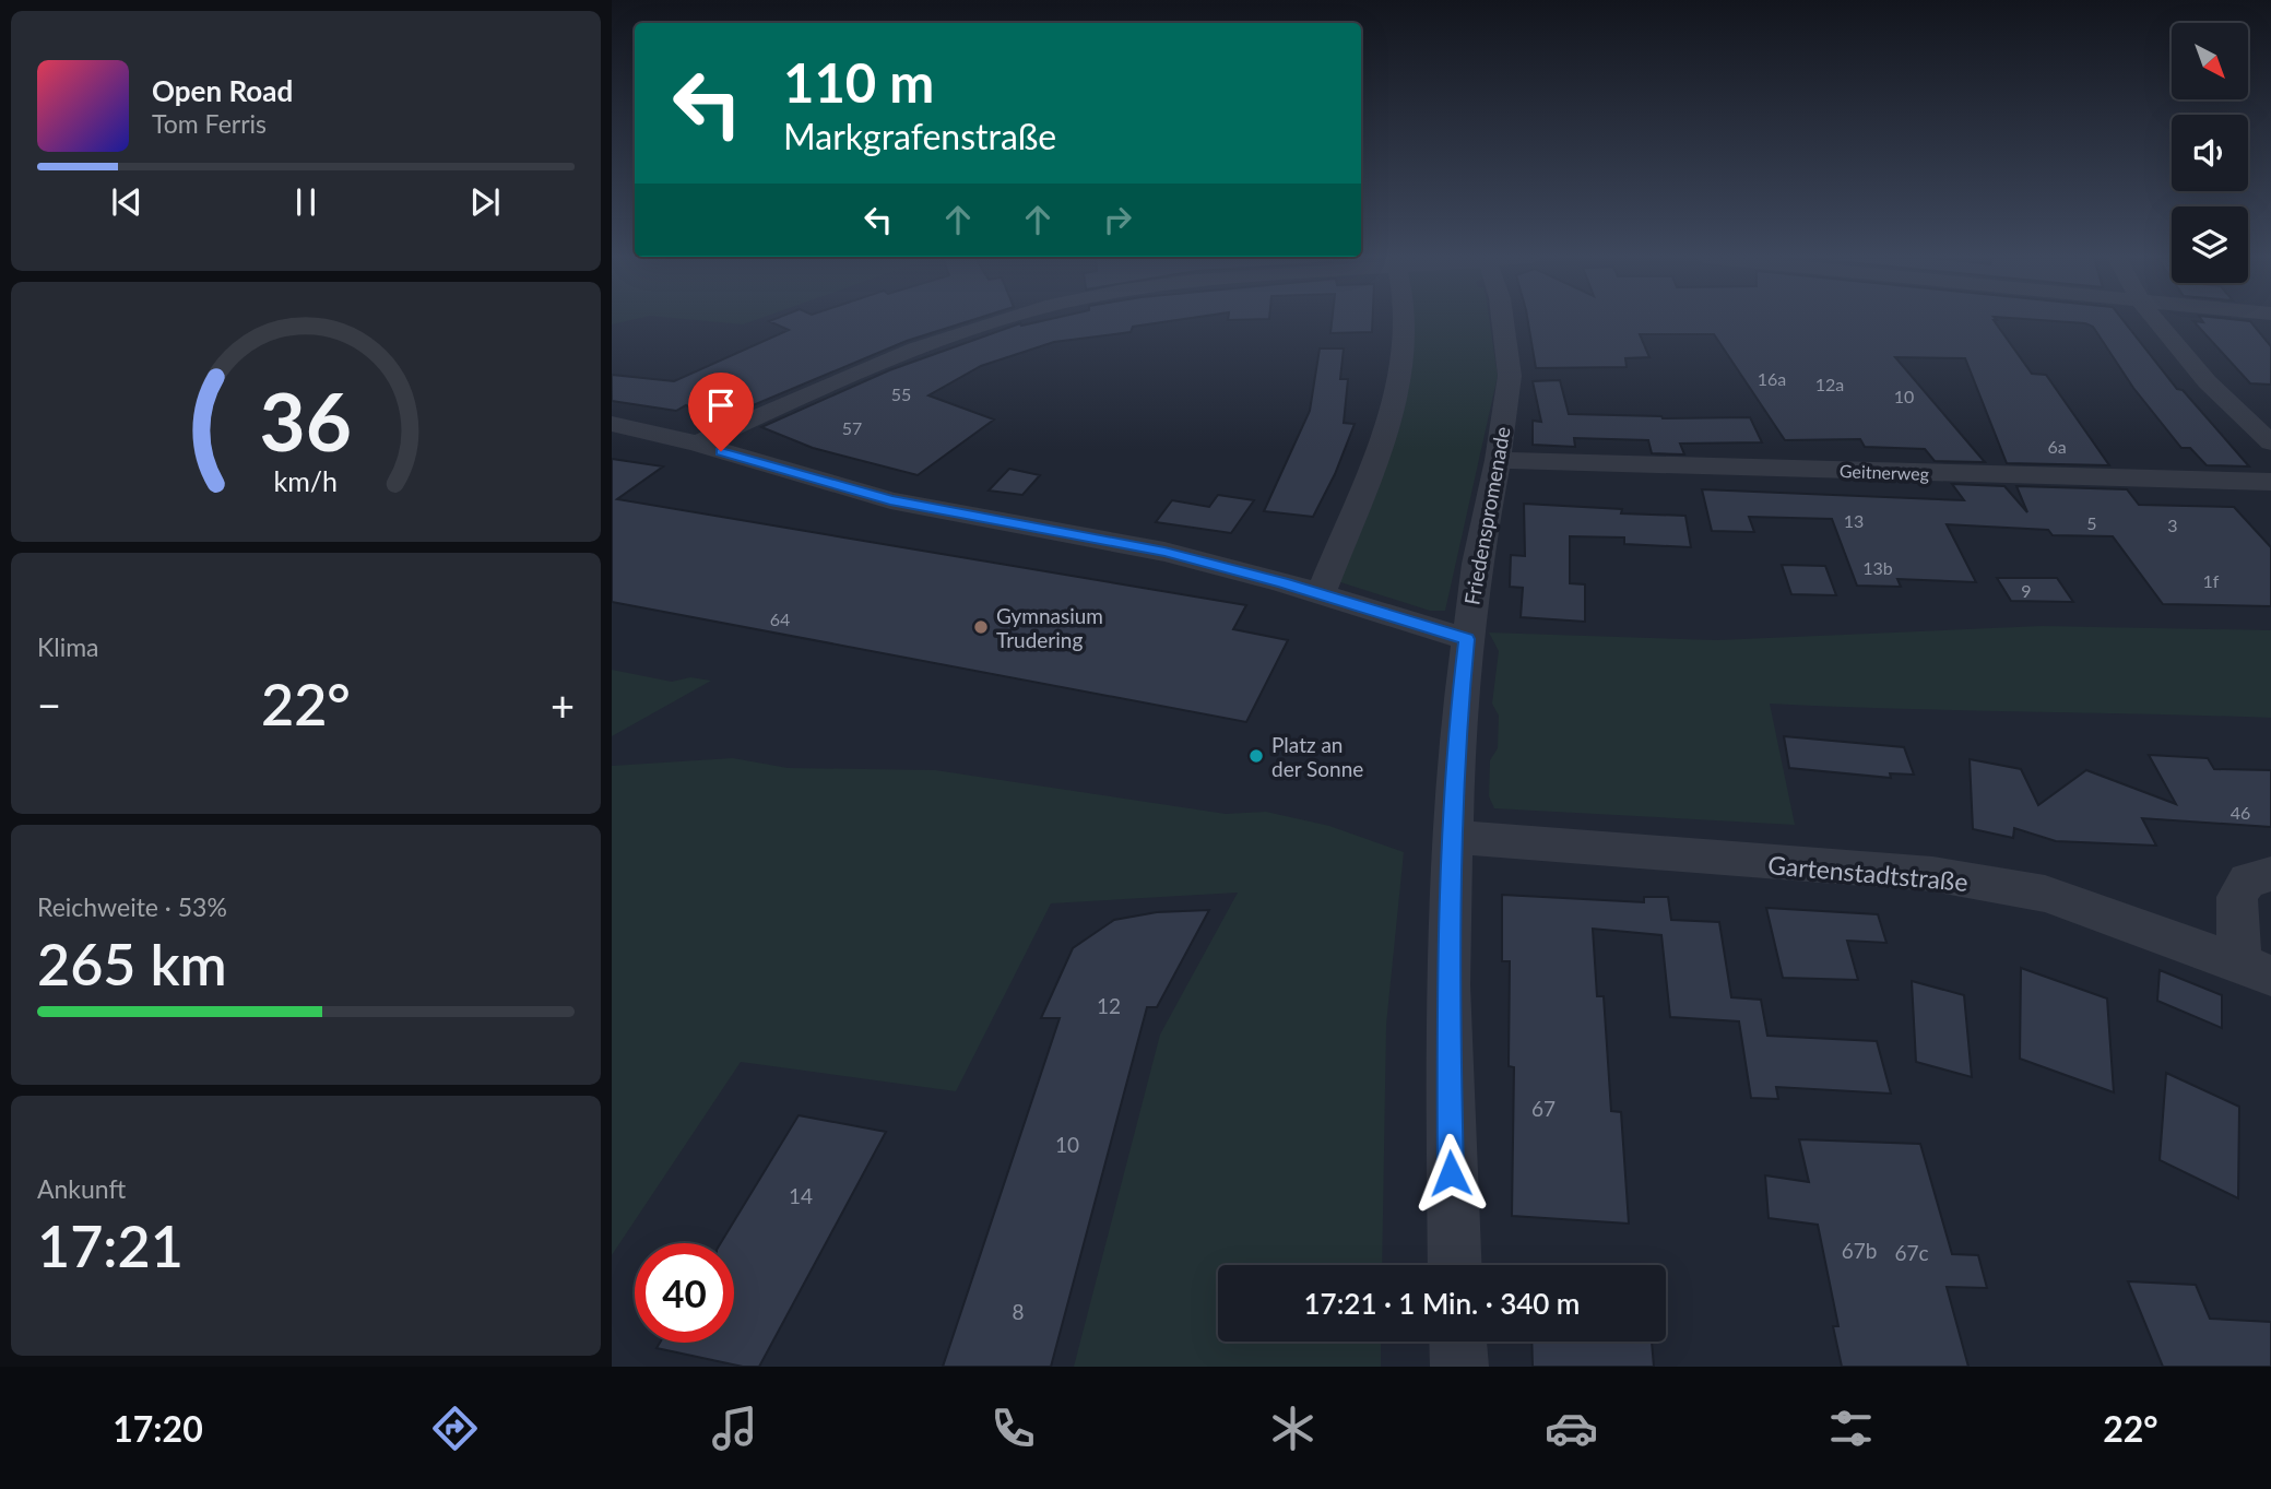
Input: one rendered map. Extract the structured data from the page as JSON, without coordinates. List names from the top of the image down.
{
  "streets": {
    "street": ["Geitnerweg", "Friedenspromenade", "Gartenstadtstraße"]
  },
  "crossings": [
    ["Geitnerweg", "Friedenspromenade"],
    ["Friedenspromenade", "Gartenstadtstraße"]
  ],
  "places": ["Gymnasium Trudering", "Platz an der Sonne"],
  "house_numbers": [
    "16a",
    "12a",
    "55",
    "10",
    "57",
    "6a",
    "13",
    "5",
    "3",
    "13b",
    "1f",
    "9",
    "64",
    "46",
    "12",
    "67",
    "10",
    "14",
    "67b",
    "67c",
    "8"
  ],
  "north": "bottom right",
  "page": {
    "turn": ["110 m", "Markgrafenstraße"],
    "song": ["Open Road", "Tom Ferris"],
    "tile": [
      "Klima",
      ["Reichweite · 53%", "265 km"],
      ["Ankunft", "17:21"]
    ],
    "heat": ["−", "22°", "+"],
    "limit": "40",
    "trip": "17:21 · 1 Min. · 340 m",
    "tabs": ["17:20", "22°"],
    "gauge": ["36", "km/h"]
  }
}
